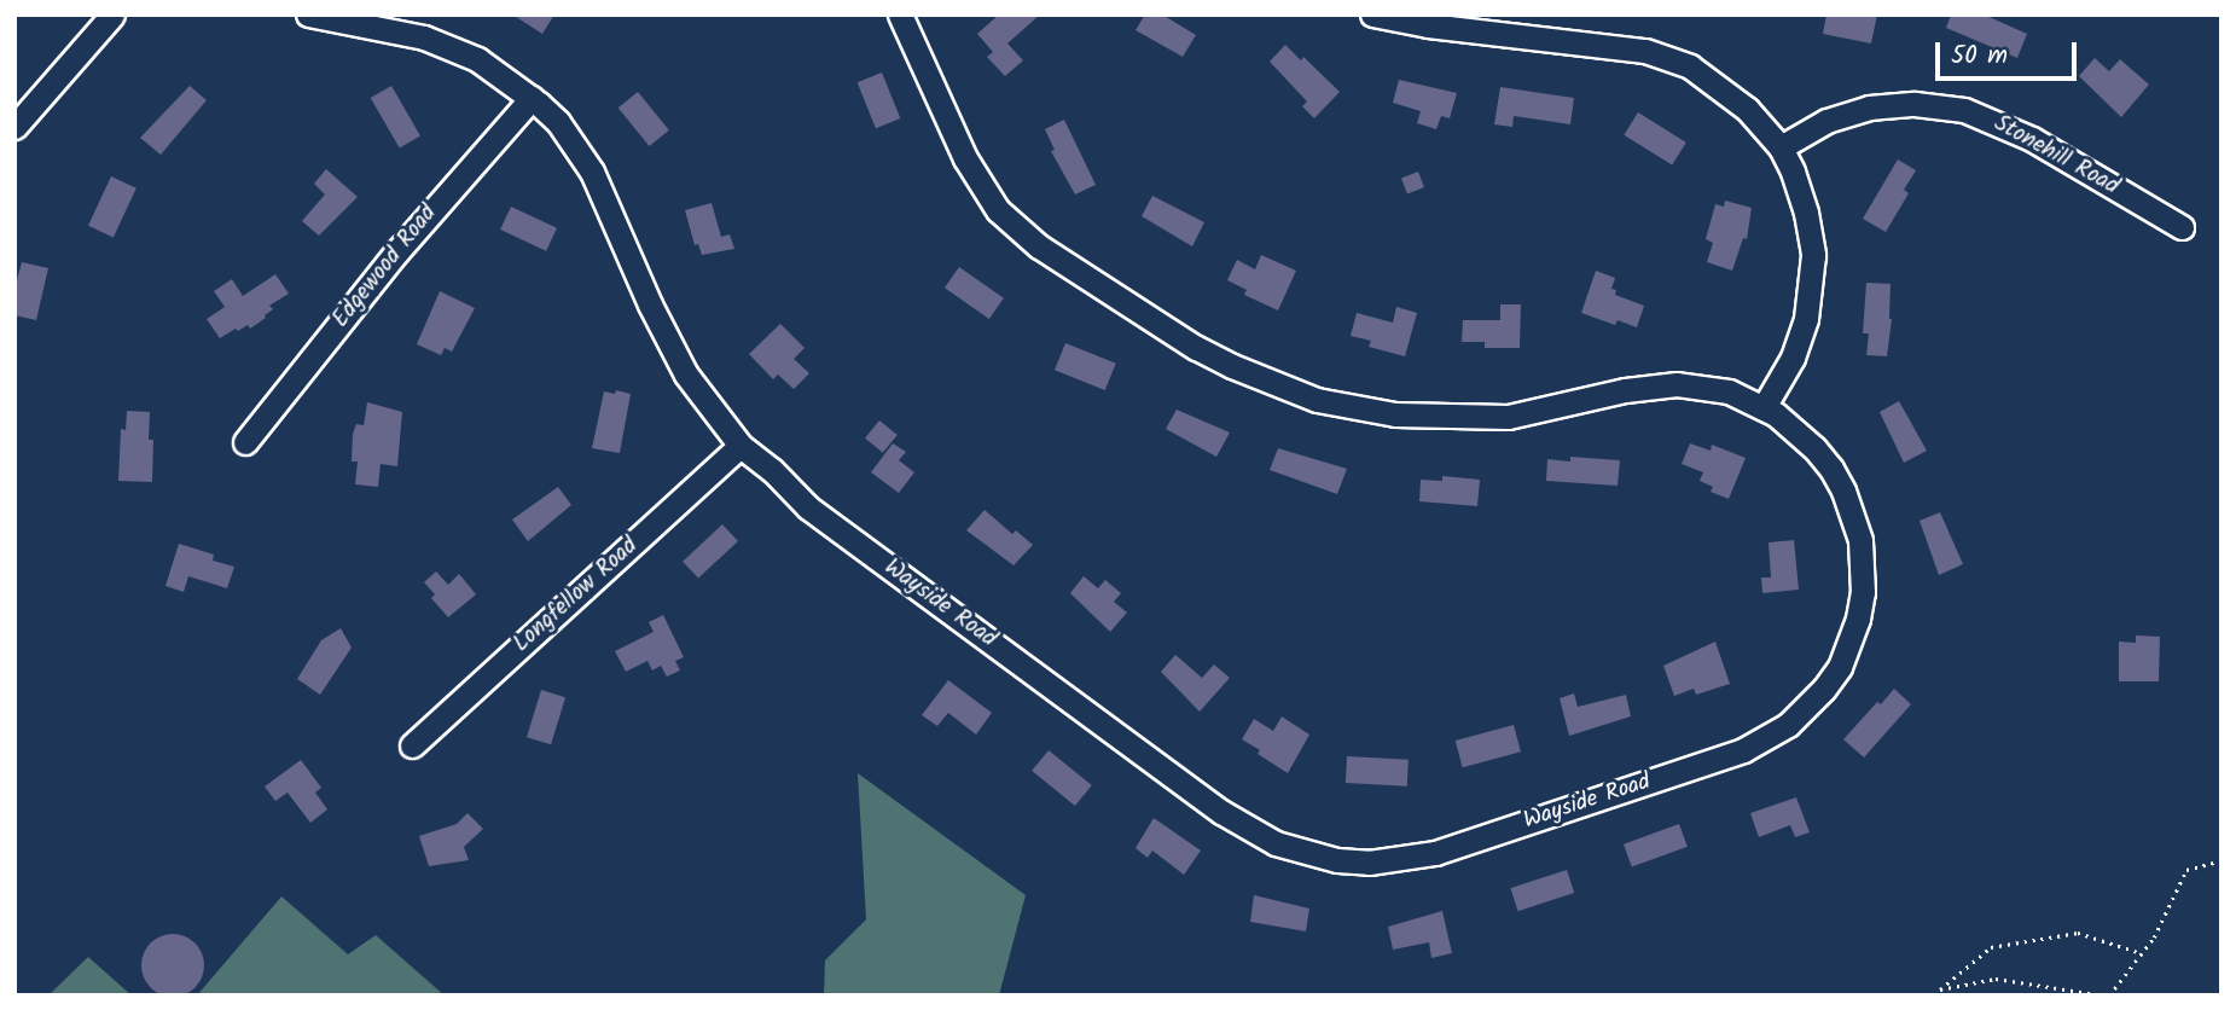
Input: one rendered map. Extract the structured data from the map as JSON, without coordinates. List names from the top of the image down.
{
  "streets": {
    "street": [
      "Stonehill Road",
      "Edgewood Road",
      "Longfellow Road",
      "Wayside Road"
    ]
  },
  "crossings": [
    ["Edgewood Road", "Wayside Road"],
    ["Longfellow Road", "Wayside Road"]
  ],
  "scale_bar": "50 m"
}
